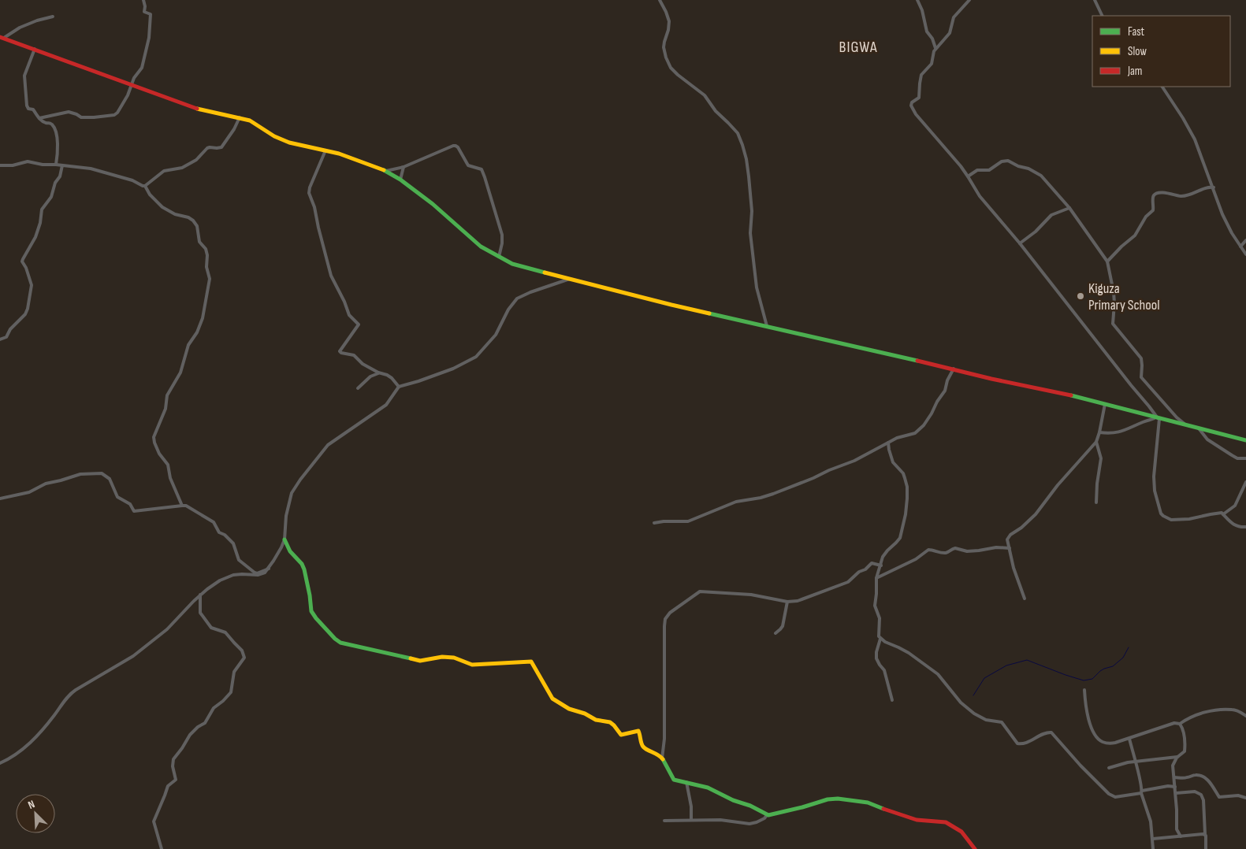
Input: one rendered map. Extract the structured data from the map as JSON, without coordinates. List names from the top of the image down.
{
  "districts": ["BIGWA"],
  "places": ["Kiguza Primary School"],
  "legend": ["Fast", "Slow", "Jam"],
  "north": "top left"
}
